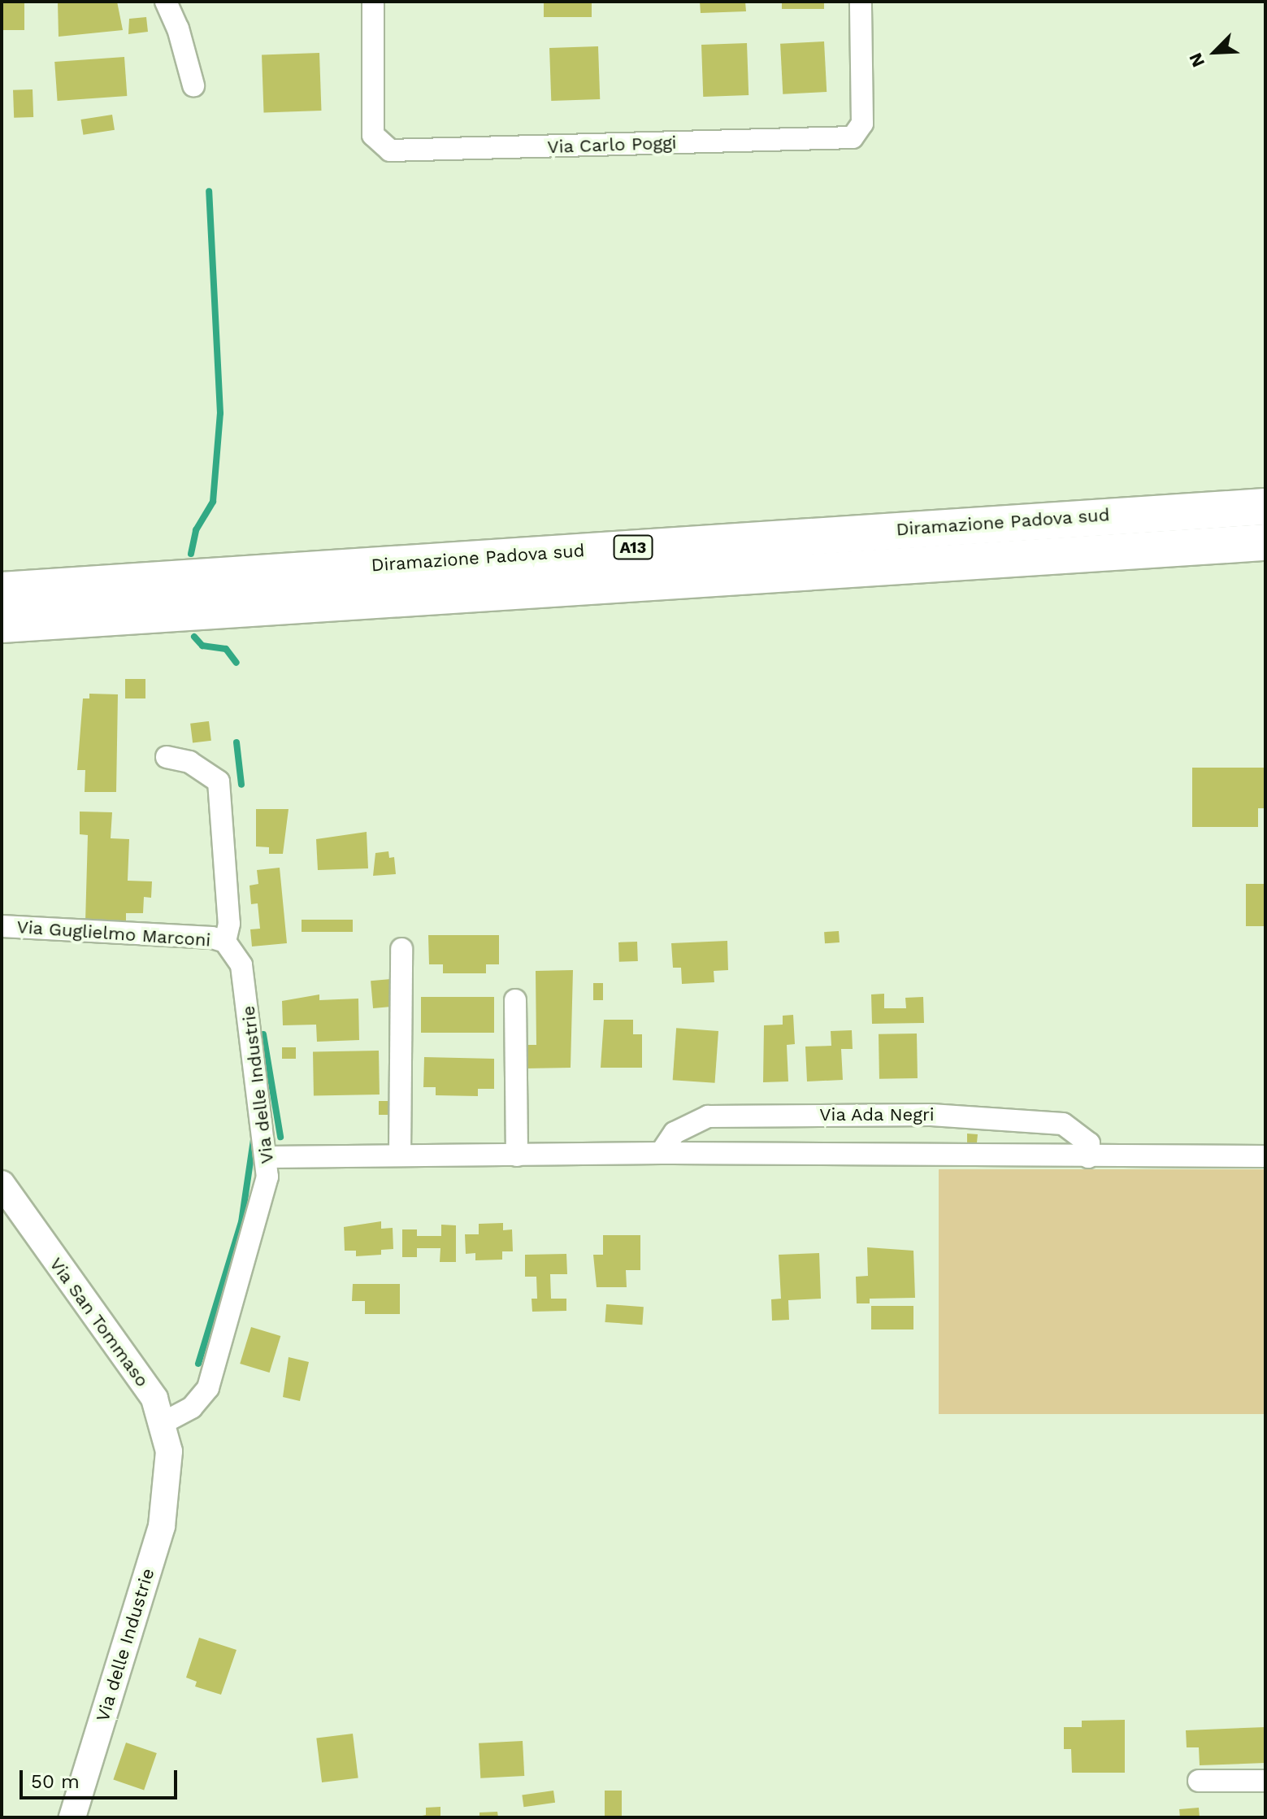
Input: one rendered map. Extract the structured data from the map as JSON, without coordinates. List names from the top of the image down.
{
  "streets": {
    "highway": ["Diramazione Padova sud", "A13"],
    "street": [
      "Via Carlo Poggi",
      "Via Guglielmo Marconi",
      "Via delle Industrie",
      "Via Ada Negri",
      "Via San Tommaso"
    ]
  },
  "crossings": [
    ["Via Guglielmo Marconi", "Via delle Industrie"],
    ["Via delle Industrie", "Via San Tommaso"]
  ],
  "scale_bar": "50 m",
  "north": "bottom left"
}
